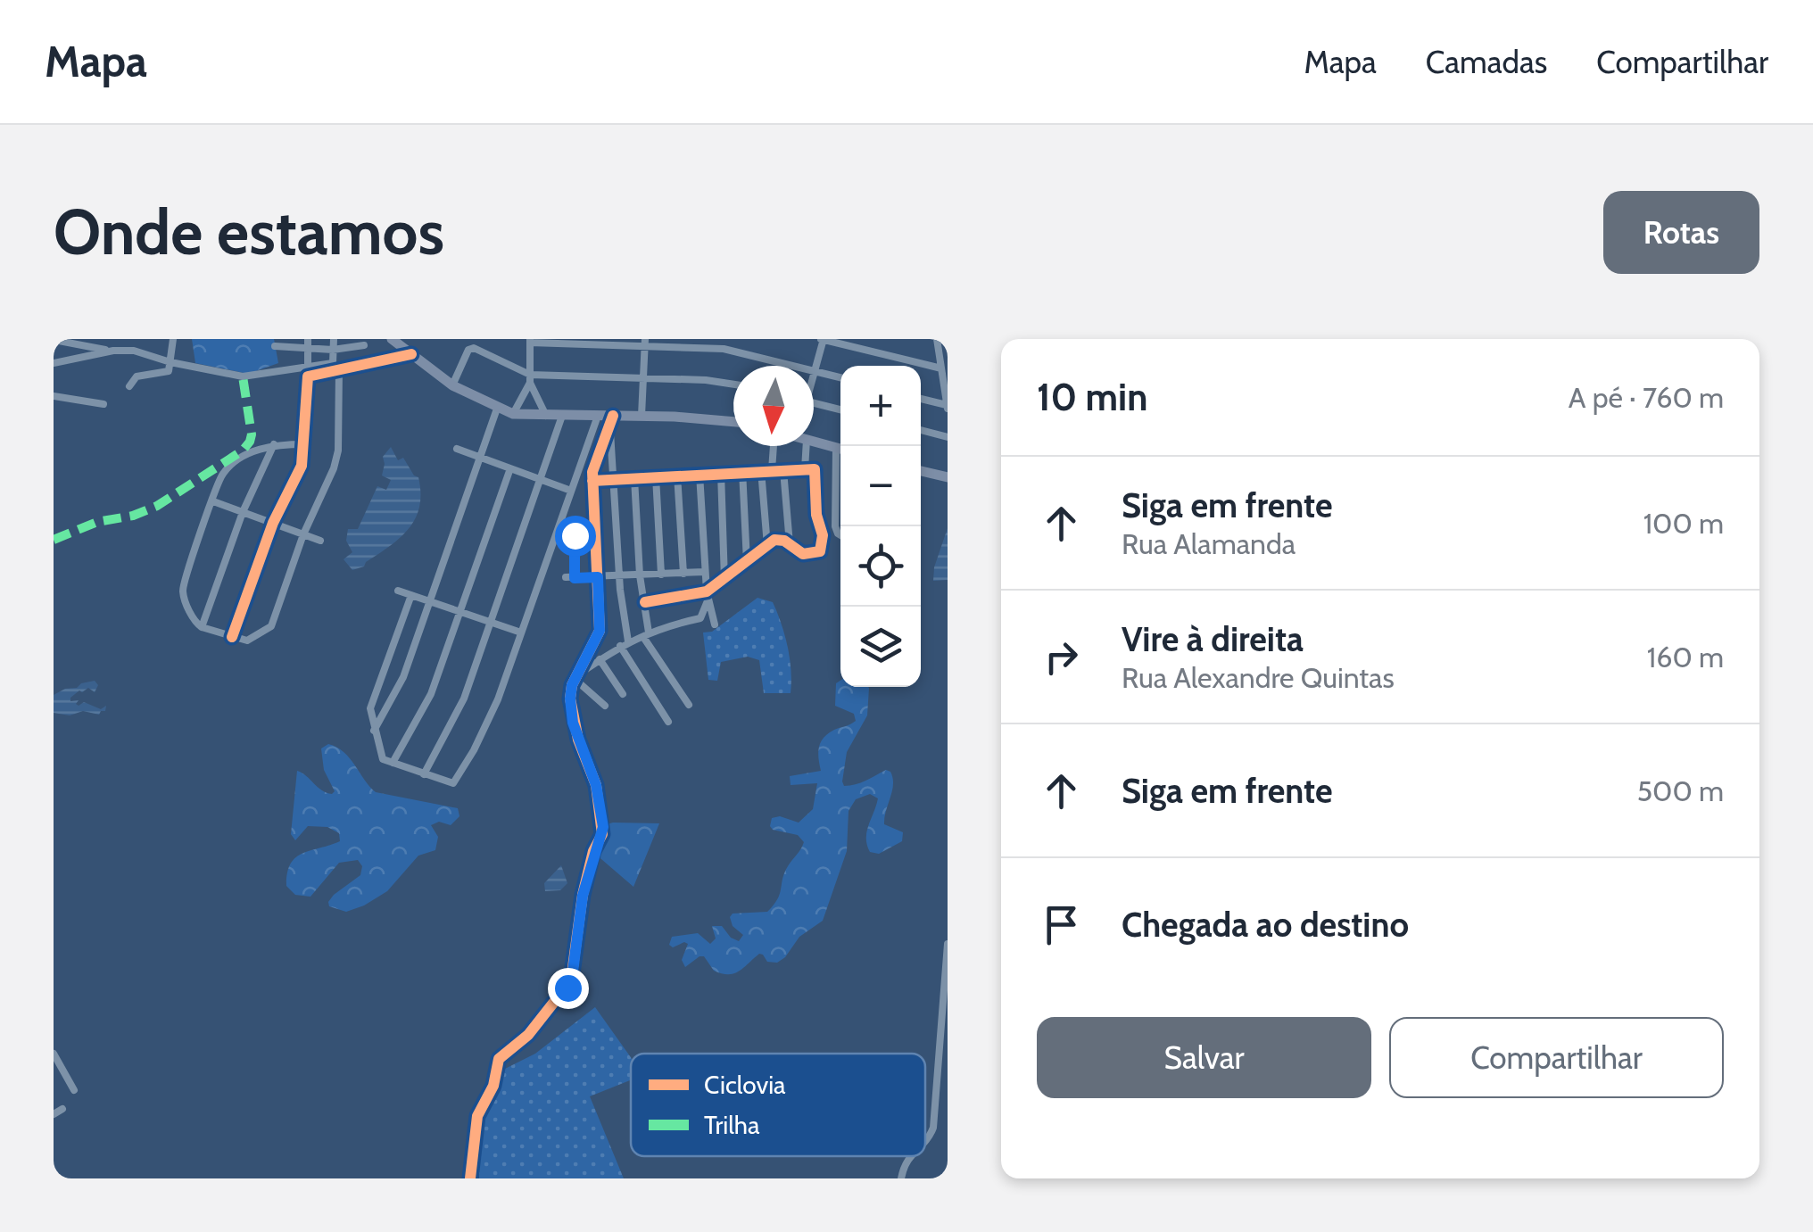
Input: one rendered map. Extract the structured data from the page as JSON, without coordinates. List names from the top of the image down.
{
  "legend": ["Ciclovia", "Trilha"],
  "north": "bottom",
  "page": {
    "header": "Mapa",
    "nav": ["Mapa", "Camadas", "Compartilhar"],
    "buttons": [
      "Rotas",
      ["Salvar", "Compartilhar"]
    ],
    "title": "Onde estamos",
    "heading": ["10 min", "A pé · 760 m"],
    "map_buttons": ["+", "−"],
    "list": [
      ["Siga em frente", "Rua Alamanda", "100 m"],
      ["Vire à direita", "Rua Alexandre Quintas", "160 m"],
      ["Siga em frente", "500 m"],
      "Chegada ao destino"
    ]
  }
}
